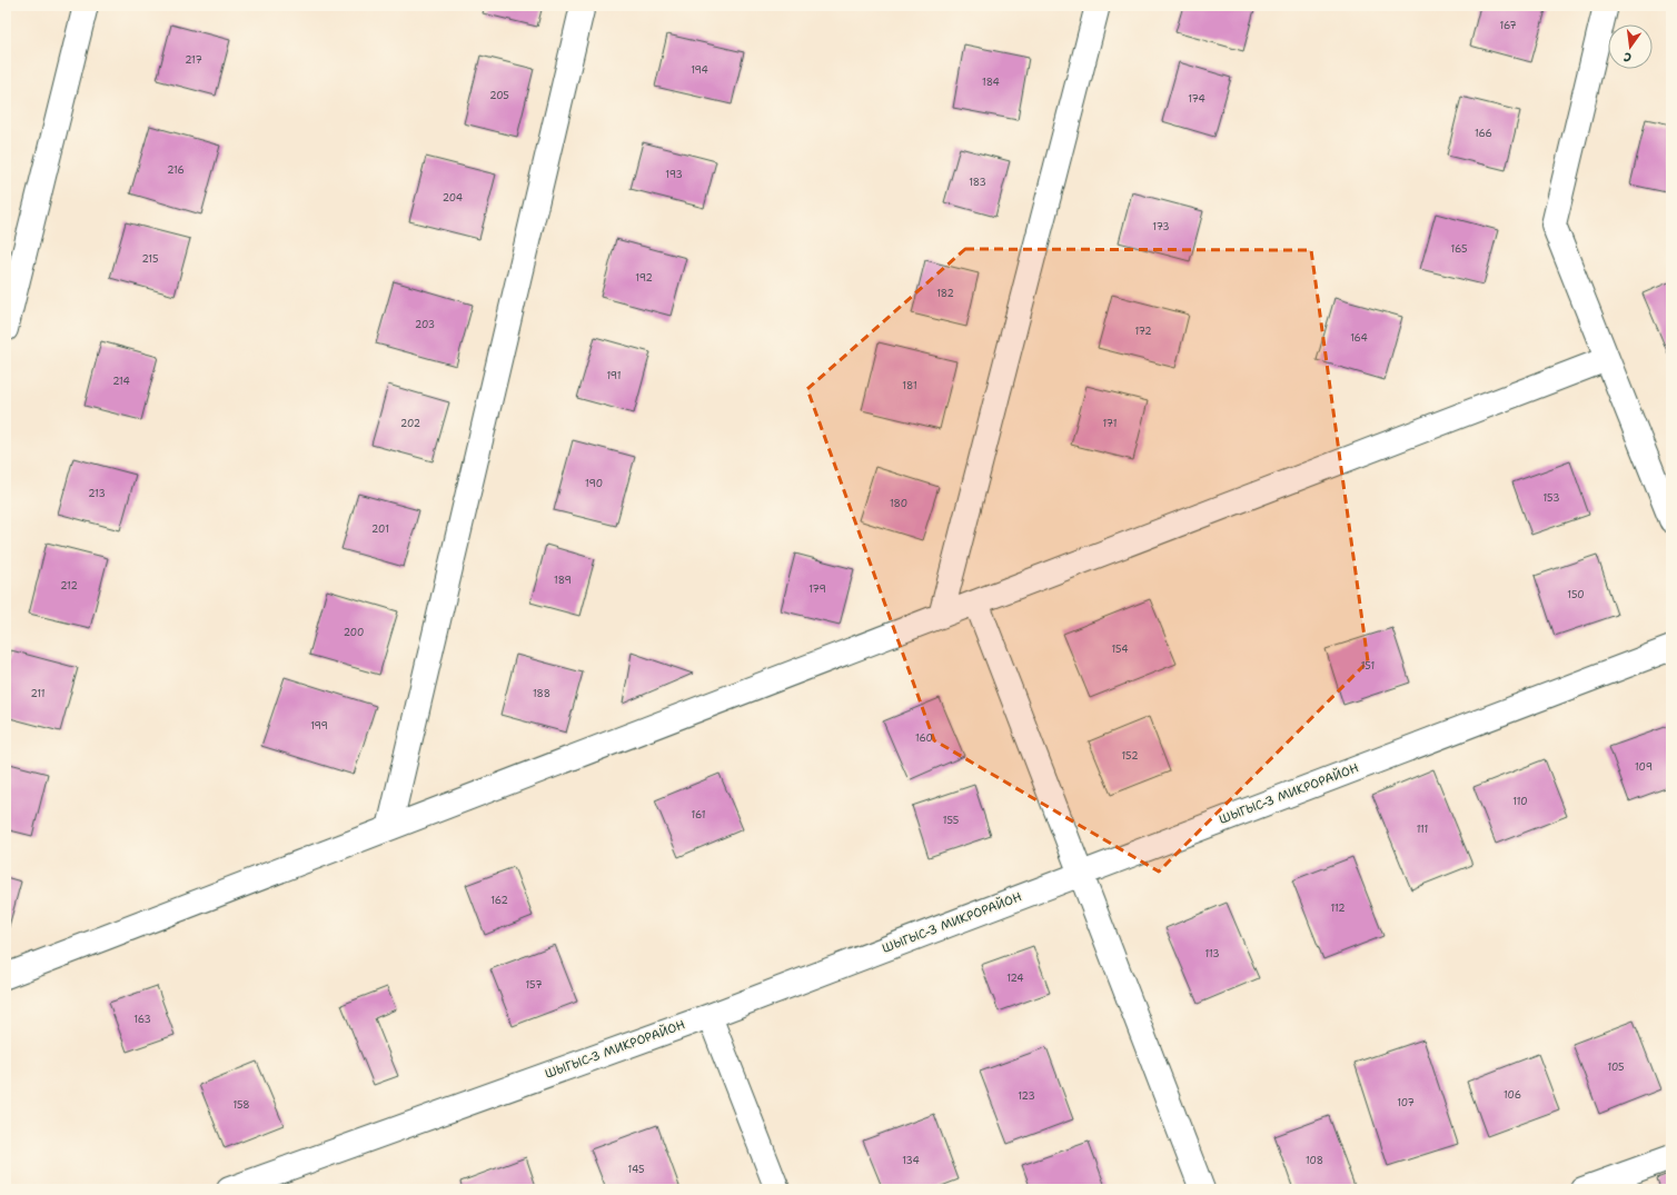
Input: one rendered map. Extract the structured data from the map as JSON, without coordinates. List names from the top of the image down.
{
  "streets": {
    "street": ["ШЫГЫС-3 МИКРОРАЙОН"]
  },
  "house_numbers": [
    "167",
    "217",
    "194",
    "184",
    "205",
    "174",
    "166",
    "216",
    "193",
    "183",
    "204",
    "173",
    "165",
    "215",
    "192",
    "182",
    "203",
    "172",
    "164",
    "191",
    "214",
    "181",
    "202",
    "171",
    "190",
    "213",
    "153",
    "180",
    "201",
    "189",
    "212",
    "179",
    "150",
    "200",
    "154",
    "151",
    "211",
    "188",
    "199",
    "160",
    "152",
    "109",
    "110",
    "161",
    "155",
    "111",
    "162",
    "112",
    "113",
    "124",
    "157",
    "163",
    "105",
    "106",
    "123",
    "107",
    "158",
    "134",
    "108",
    "145"
  ],
  "north": "bottom"
}
